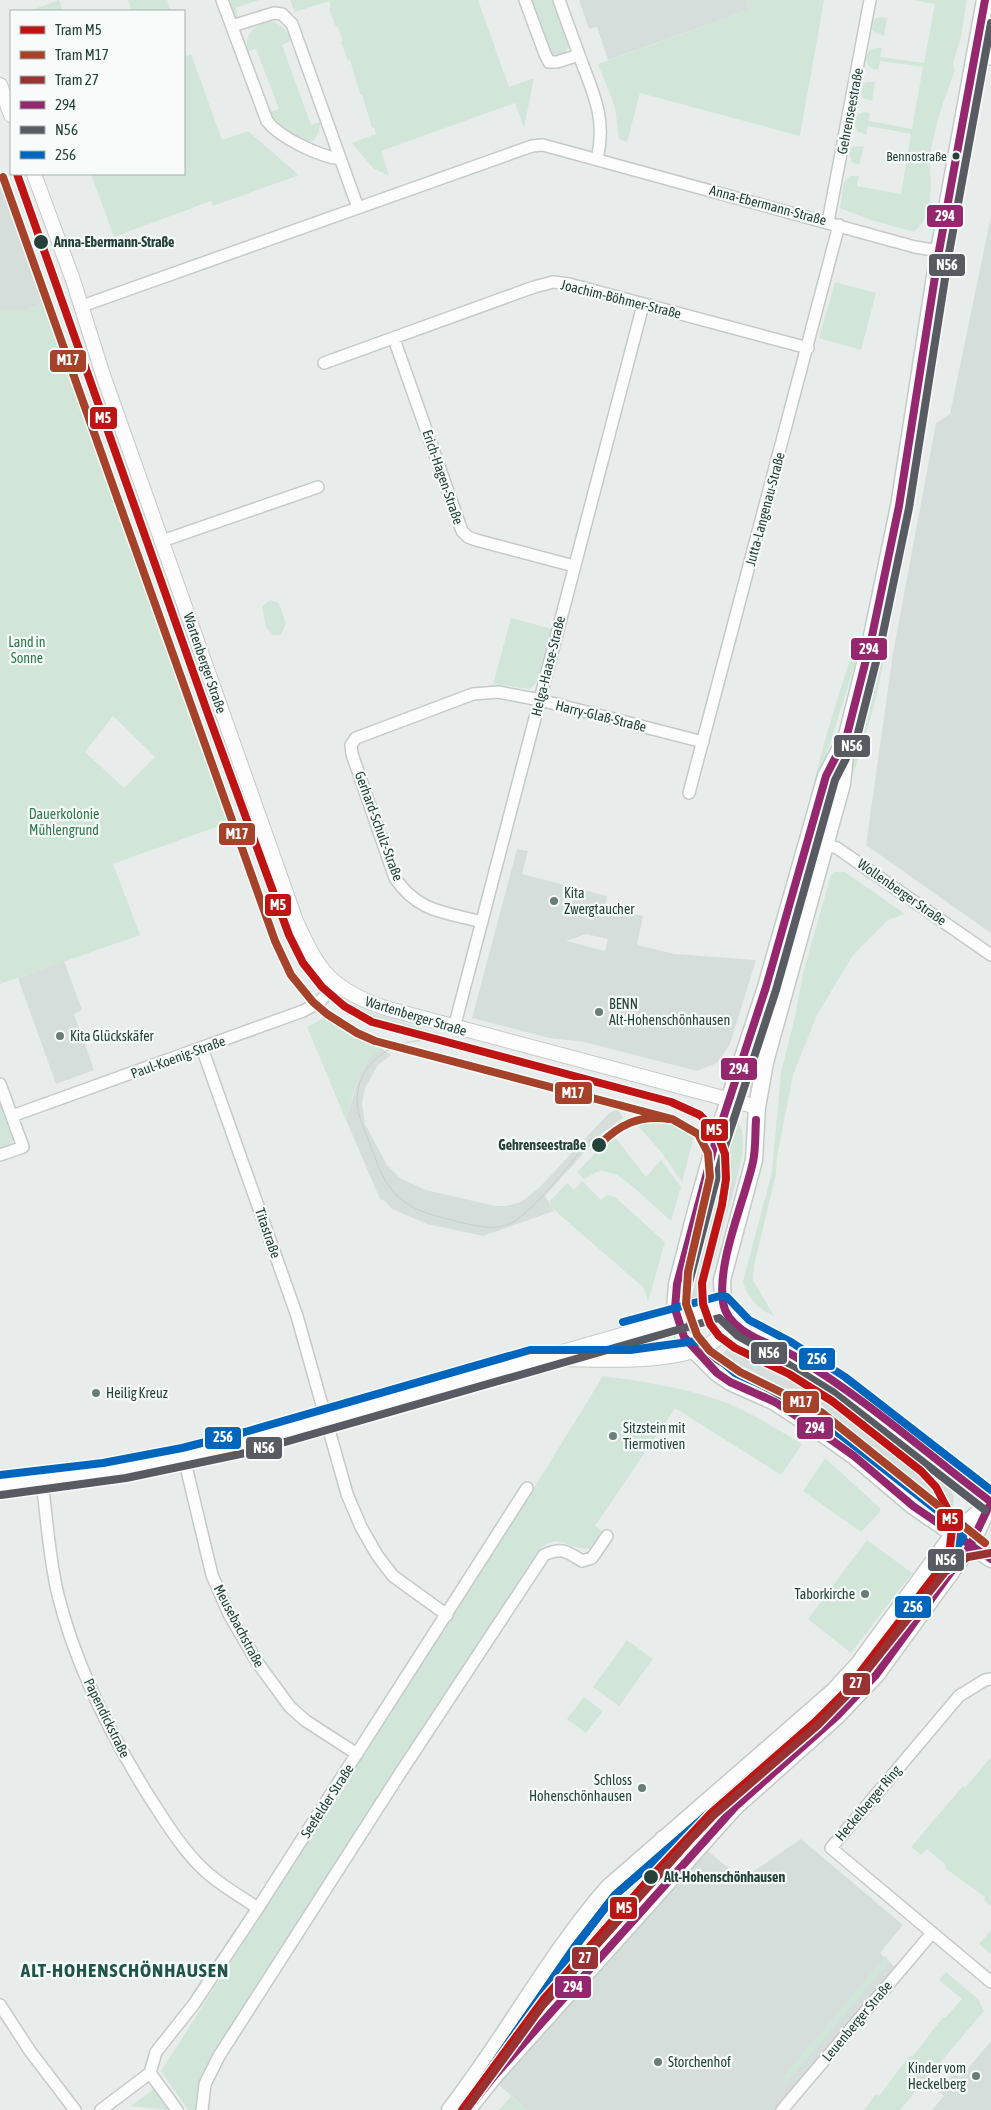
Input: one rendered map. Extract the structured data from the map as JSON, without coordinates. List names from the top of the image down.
{
  "streets": {
    "street": [
      "Gehrenseestraße",
      "Anna-Ebermann-Straße",
      "Joachim-Böhmer-Straße",
      "Erich-Hagen-Straße",
      "Jutta-Langenau-Straße",
      "Wartenberger Straße",
      "Helga-Haase-Straße",
      "Harry-Glaß-Straße",
      "Gerhard-Schulz-Straße",
      "Wollenberger Straße",
      "Paul-Koenig-Straße",
      "Titastraße",
      "Meusebachstraße",
      "Papendickstraße",
      "Seefelder Straße",
      "Heckelberger Ring",
      "Leuenberger Straße"
    ]
  },
  "crossings": [
    ["Gehrenseestraße", "Anna-Ebermann-Straße"],
    ["Gehrenseestraße", "Jutta-Langenau-Straße"],
    ["Anna-Ebermann-Straße", "Jutta-Langenau-Straße"],
    ["Anna-Ebermann-Straße", "Wartenberger Straße"],
    ["Joachim-Böhmer-Straße", "Erich-Hagen-Straße"],
    ["Joachim-Böhmer-Straße", "Jutta-Langenau-Straße"],
    ["Joachim-Böhmer-Straße", "Helga-Haase-Straße"],
    ["Erich-Hagen-Straße", "Helga-Haase-Straße"],
    ["Jutta-Langenau-Straße", "Harry-Glaß-Straße"],
    ["Wartenberger Straße", "Helga-Haase-Straße"],
    ["Wartenberger Straße", "Paul-Koenig-Straße"],
    ["Helga-Haase-Straße", "Harry-Glaß-Straße"],
    ["Helga-Haase-Straße", "Gerhard-Schulz-Straße"],
    ["Harry-Glaß-Straße", "Gerhard-Schulz-Straße"],
    ["Paul-Koenig-Straße", "Titastraße"],
    ["Titastraße", "Seefelder Straße"],
    ["Meusebachstraße", "Seefelder Straße"],
    ["Papendickstraße", "Seefelder Straße"],
    ["Heckelberger Ring", "Leuenberger Straße"]
  ],
  "districts": ["ALT-HOHENSCHÖNHAUSEN"],
  "parks": ["Land in Sonne", "Dauerkolonie Mühlengrund"],
  "places": [
    "Bennostraße",
    "Anna-Ebermann-Straße",
    "Kita Zwergtaucher",
    "BENN Alt-Hohenschönhausen",
    "Kita Glückskäfer",
    "Gehrenseestraße",
    "Heilig Kreuz",
    "Sitzstein mit Tiermotiven",
    "Taborkirche",
    "Schloss Hohenschönhausen",
    "Alt-Hohenschönhausen",
    "Storchenhof",
    "Kinder vom Heckelberg"
  ],
  "lines": [
    "transit line 294",
    "transit line N56",
    "tram line M5",
    "tram line M17",
    "transit line 256",
    "tram line 27"
  ],
  "legend": [
    "Tram M5",
    "Tram M17",
    "Tram 27",
    "294",
    "N56",
    "256"
  ]
}
